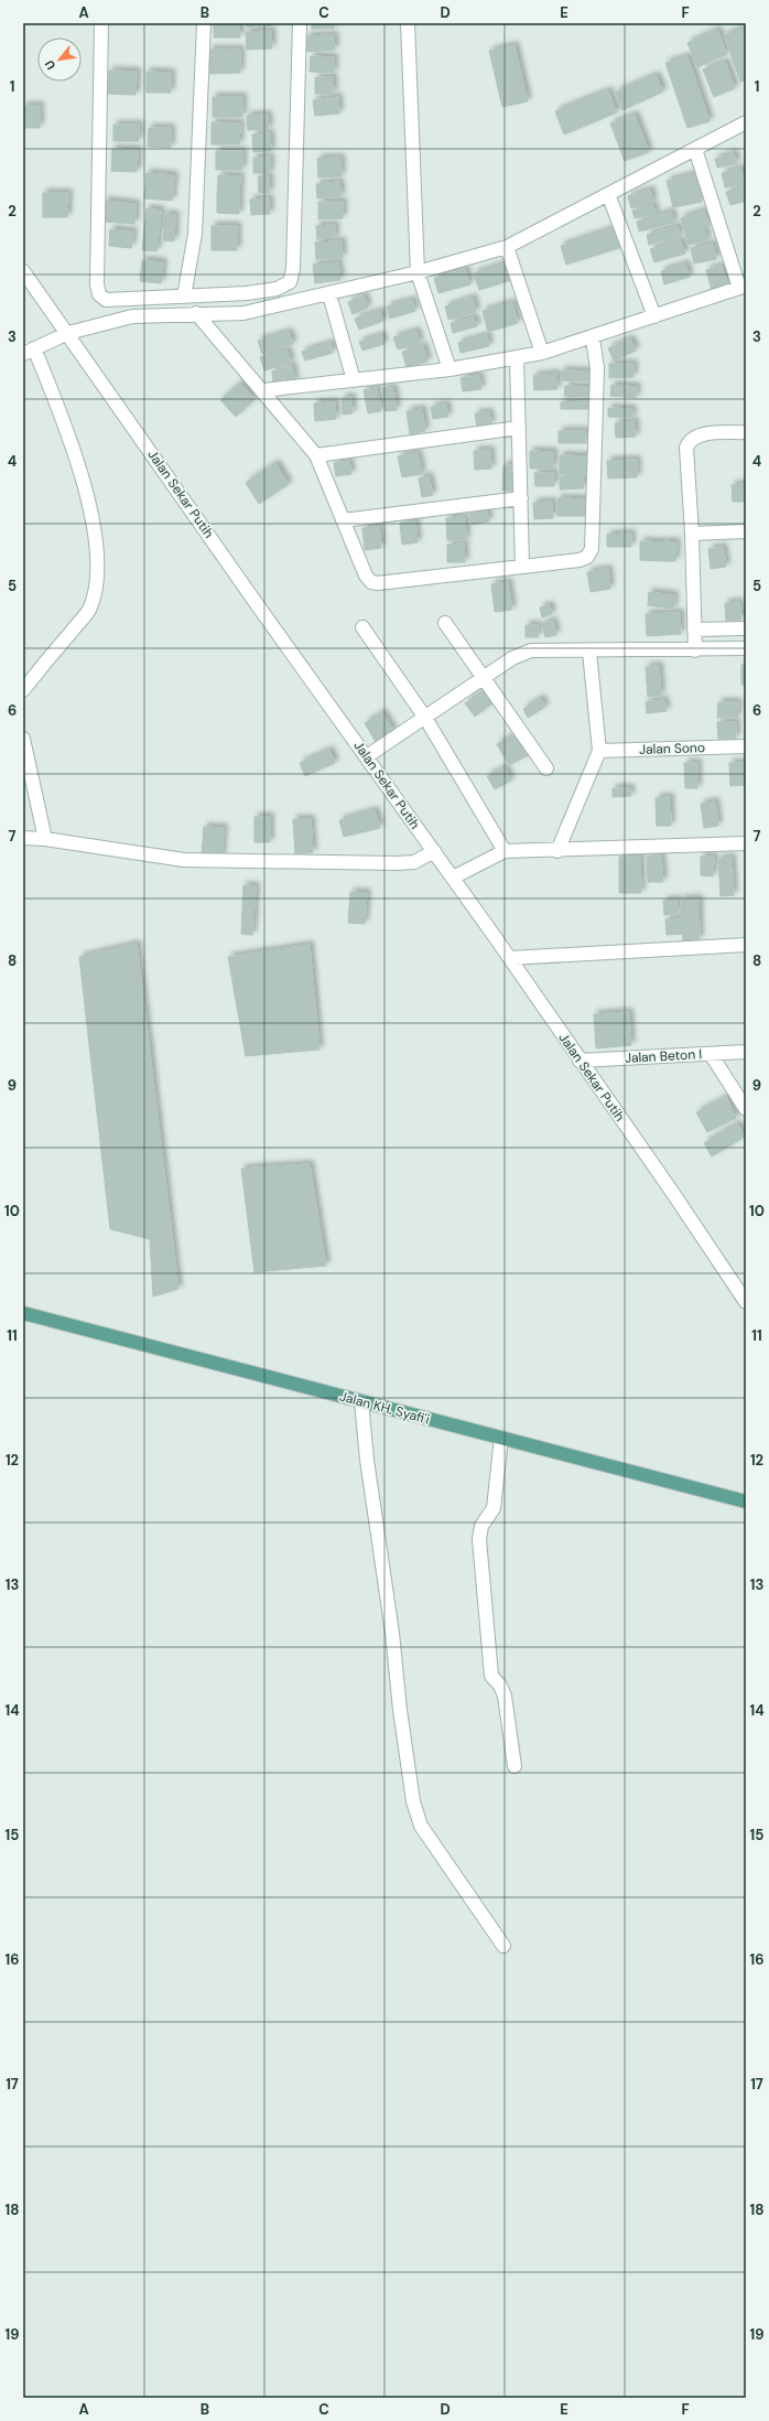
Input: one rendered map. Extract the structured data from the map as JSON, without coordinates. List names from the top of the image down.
{
  "streets": {
    "main road": ["Jalan KH. Syafi'i"],
    "street": ["Jalan Sekar Putih", "Jalan Sono", "Jalan Beton I"]
  },
  "crossings": [
    ["Jalan Sekar Putih", "Jalan Beton I"]
  ],
  "north": "bottom left",
  "grid": {
    "columns": [
      "A",
      "B",
      "C",
      "D",
      "E",
      "F"
    ],
    "rows": [
      "1",
      "2",
      "3",
      "4",
      "5",
      "6",
      "7",
      "8",
      "9",
      "10",
      "11",
      "12",
      "13",
      "14",
      "15",
      "16",
      "17",
      "18",
      "19"
    ]
  }
}
